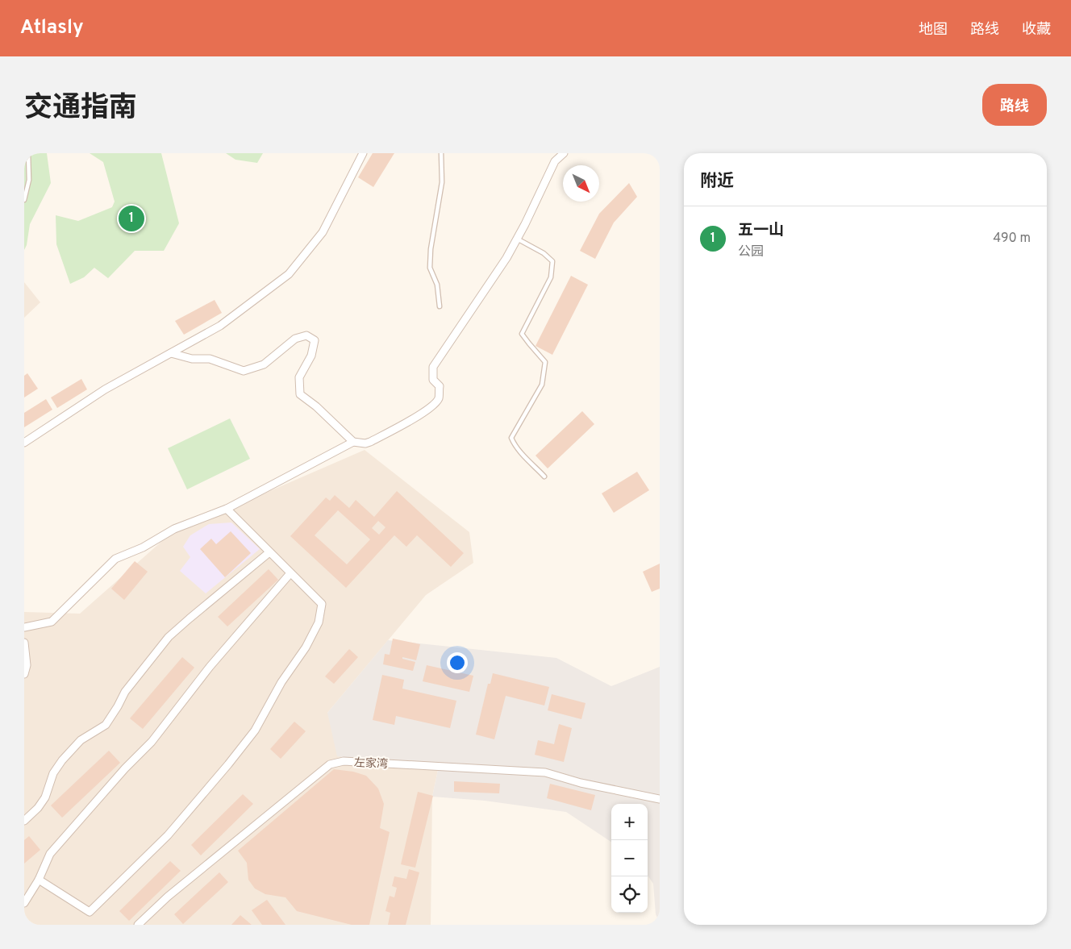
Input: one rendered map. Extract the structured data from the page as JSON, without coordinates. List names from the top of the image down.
{
  "streets": {
    "street": ["左家湾"]
  },
  "north": "bottom right",
  "page": {
    "header": "Atlasly",
    "nav": ["地图", "路线", "收藏"],
    "title": "交通指南",
    "buttons": "路线",
    "heading": "附近",
    "pins": "1",
    "list": [
      {
        "mark": "1",
        "name": "五一山",
        "note": "公园",
        "value": "490 m"
      }
    ],
    "map_buttons": ["+", "−"]
  }
}
